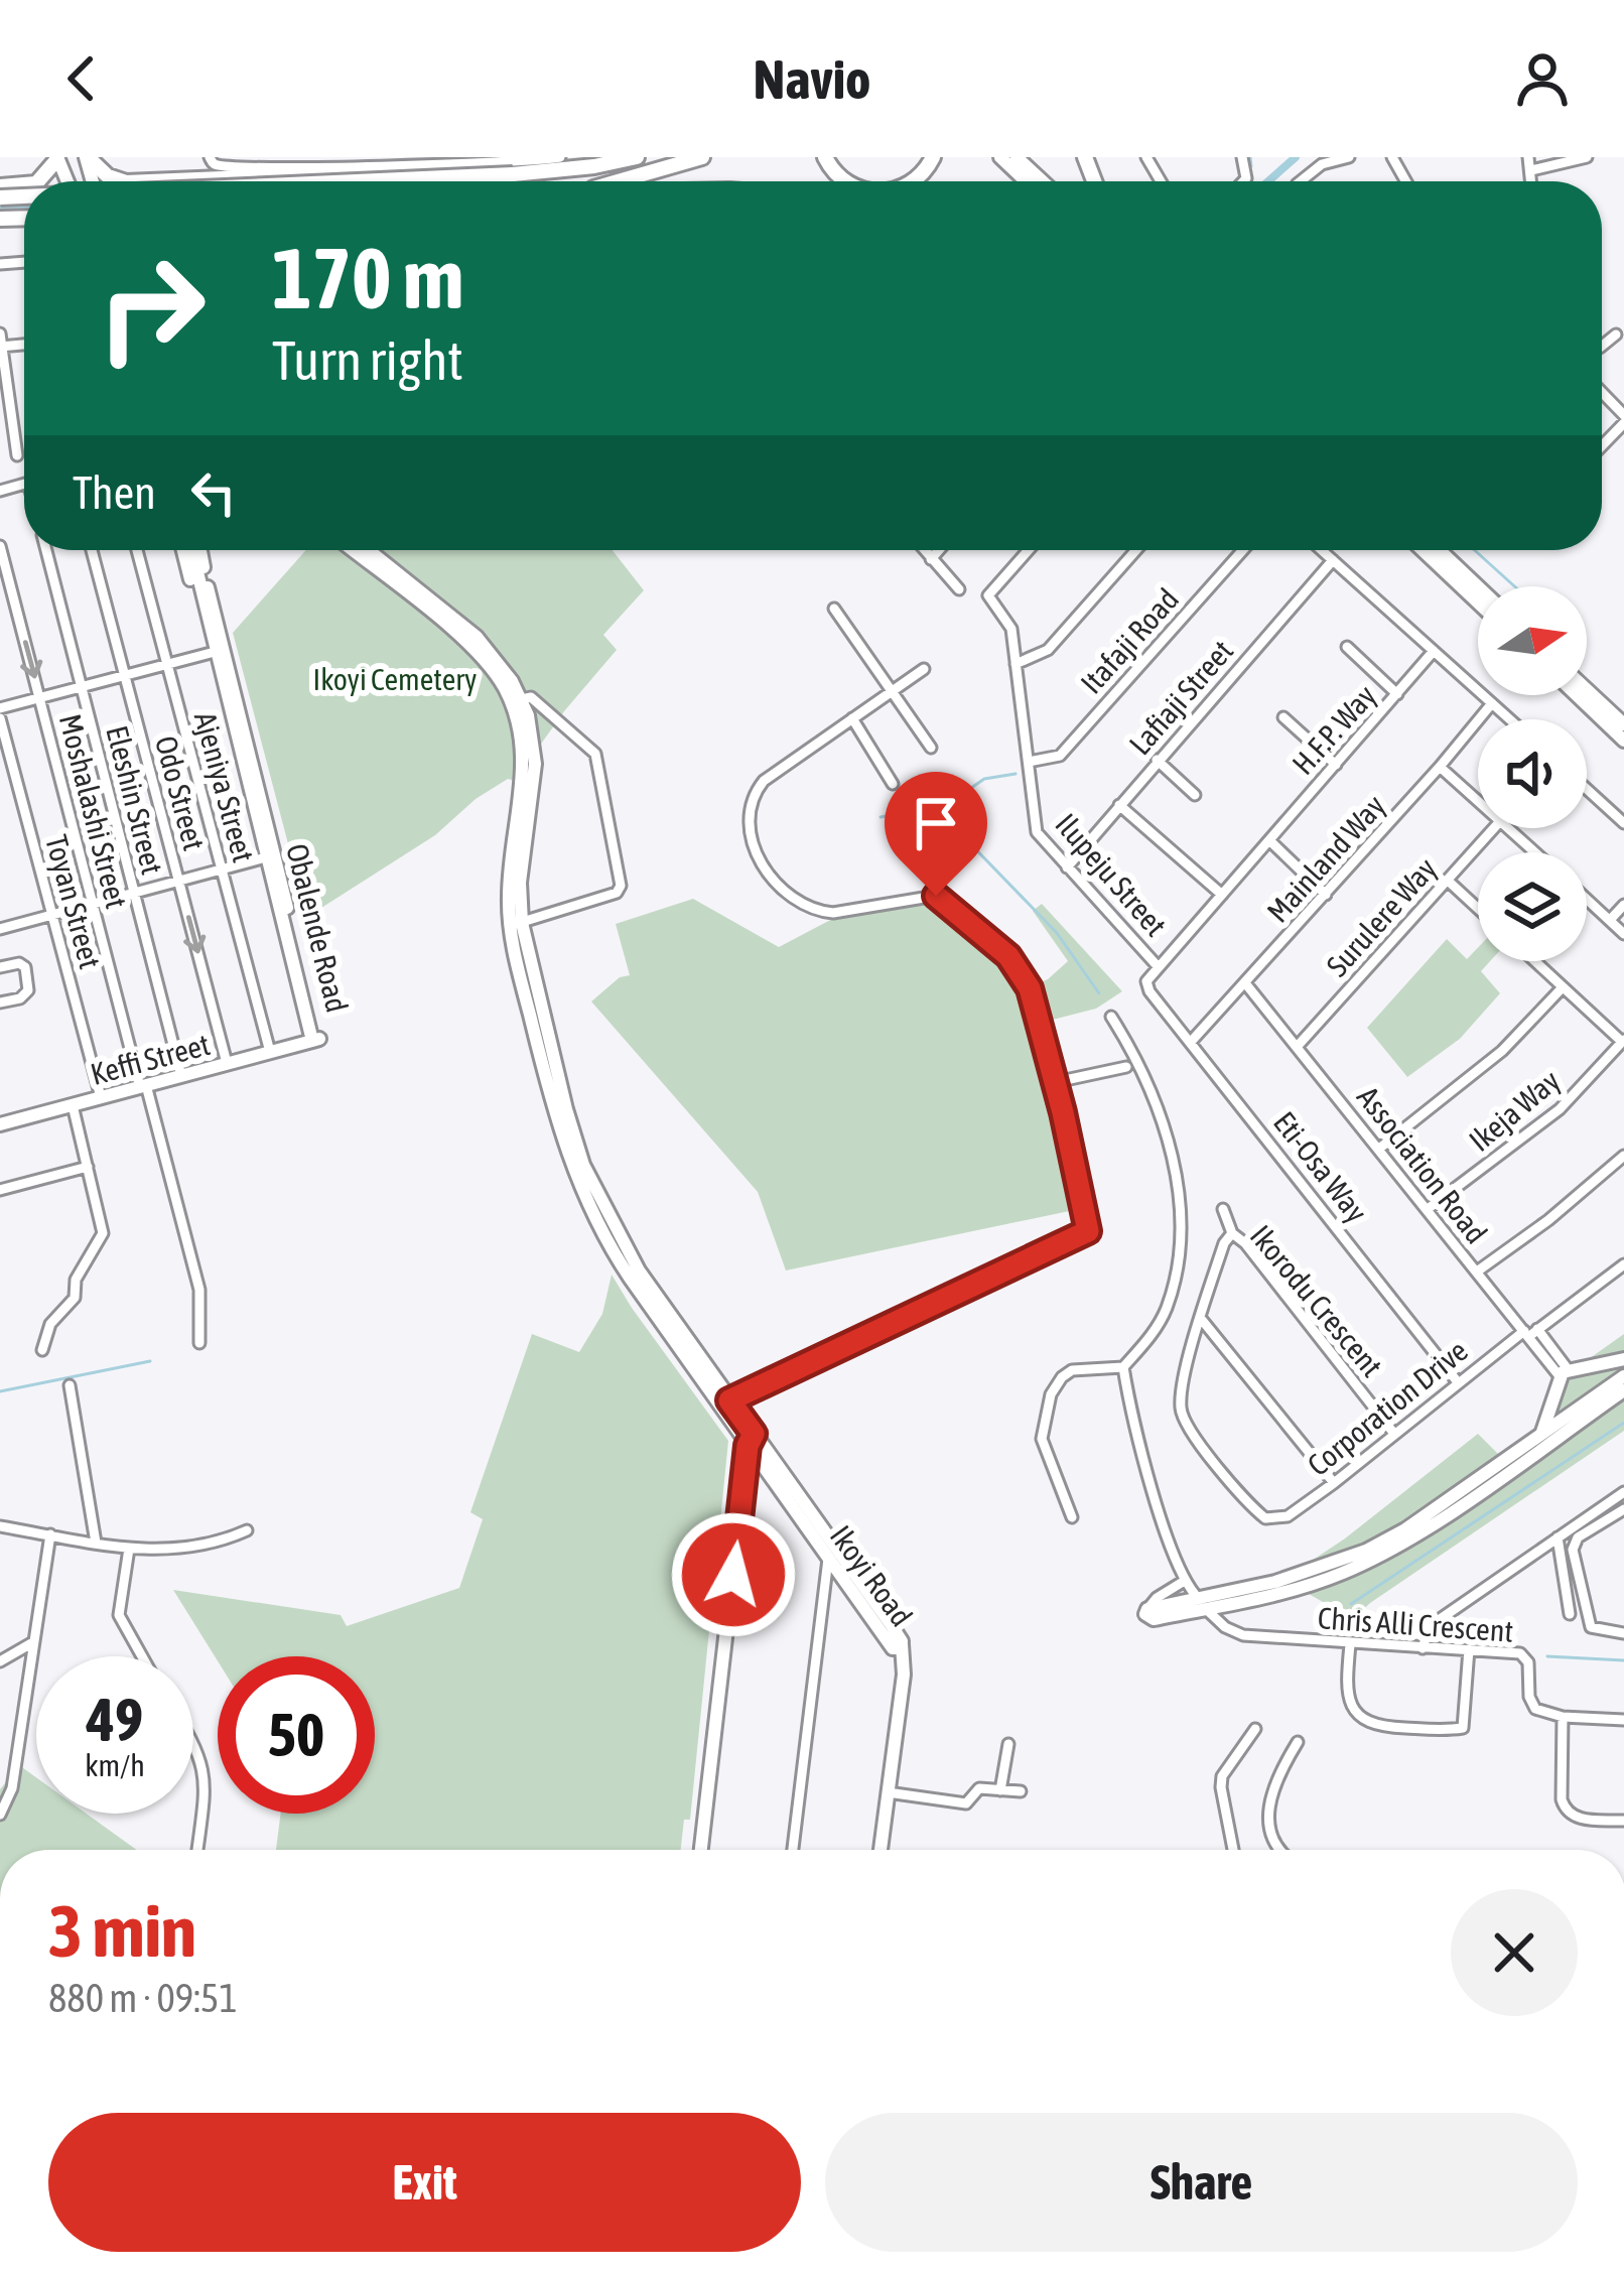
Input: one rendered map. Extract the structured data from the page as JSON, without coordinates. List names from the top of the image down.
{
  "streets": {
    "main road": ["Obalende Road", "Keffi Street", "Ikoyi Road"],
    "street": [
      "Itafaji Road",
      "Lafiaji Street",
      "H.F.P. Way",
      "Ajeniya Street",
      "Odo Street",
      "Eleshin Street",
      "Moshalashi Street",
      "Mainland Way",
      "Ilupeju Street",
      "Toyan Street",
      "Surulere Way",
      "Ikeja Way",
      "Association Road",
      "Eti-Osa Way",
      "Ikorodu Crescent",
      "Corporation Drive",
      "Chris Alli Crescent"
    ]
  },
  "crossings": [
    ["Itafaji Road", "Ilupeju Street"],
    ["Lafiaji Street", "Ilupeju Street"],
    ["H.F.P. Way", "Ilupeju Street"],
    ["H.F.P. Way", "Eti-Osa Way"],
    ["Ajeniya Street", "Keffi Street"],
    ["Odo Street", "Keffi Street"],
    ["Eleshin Street", "Keffi Street"],
    ["Moshalashi Street", "Keffi Street"],
    ["Mainland Way", "Association Road"],
    ["Mainland Way", "Eti-Osa Way"],
    ["Toyan Street", "Keffi Street"],
    ["Surulere Way", "Association Road"],
    ["Obalende Road", "Keffi Street"],
    ["Ikeja Way", "Association Road"],
    ["Association Road", "Corporation Drive"],
    ["Eti-Osa Way", "Corporation Drive"],
    ["Ikorodu Crescent", "Corporation Drive"]
  ],
  "one_way": ["Odo Street"],
  "parks": ["Ikoyi Cemetery"],
  "north": "right",
  "page": {
    "header": "Navio",
    "turn": ["170 m", "Turn right"],
    "then": "Then",
    "speed": "49 km/h",
    "limit": "50",
    "heading": ["3 min", "880 m · 09:51"],
    "buttons": ["Exit", "Share"]
  }
}
